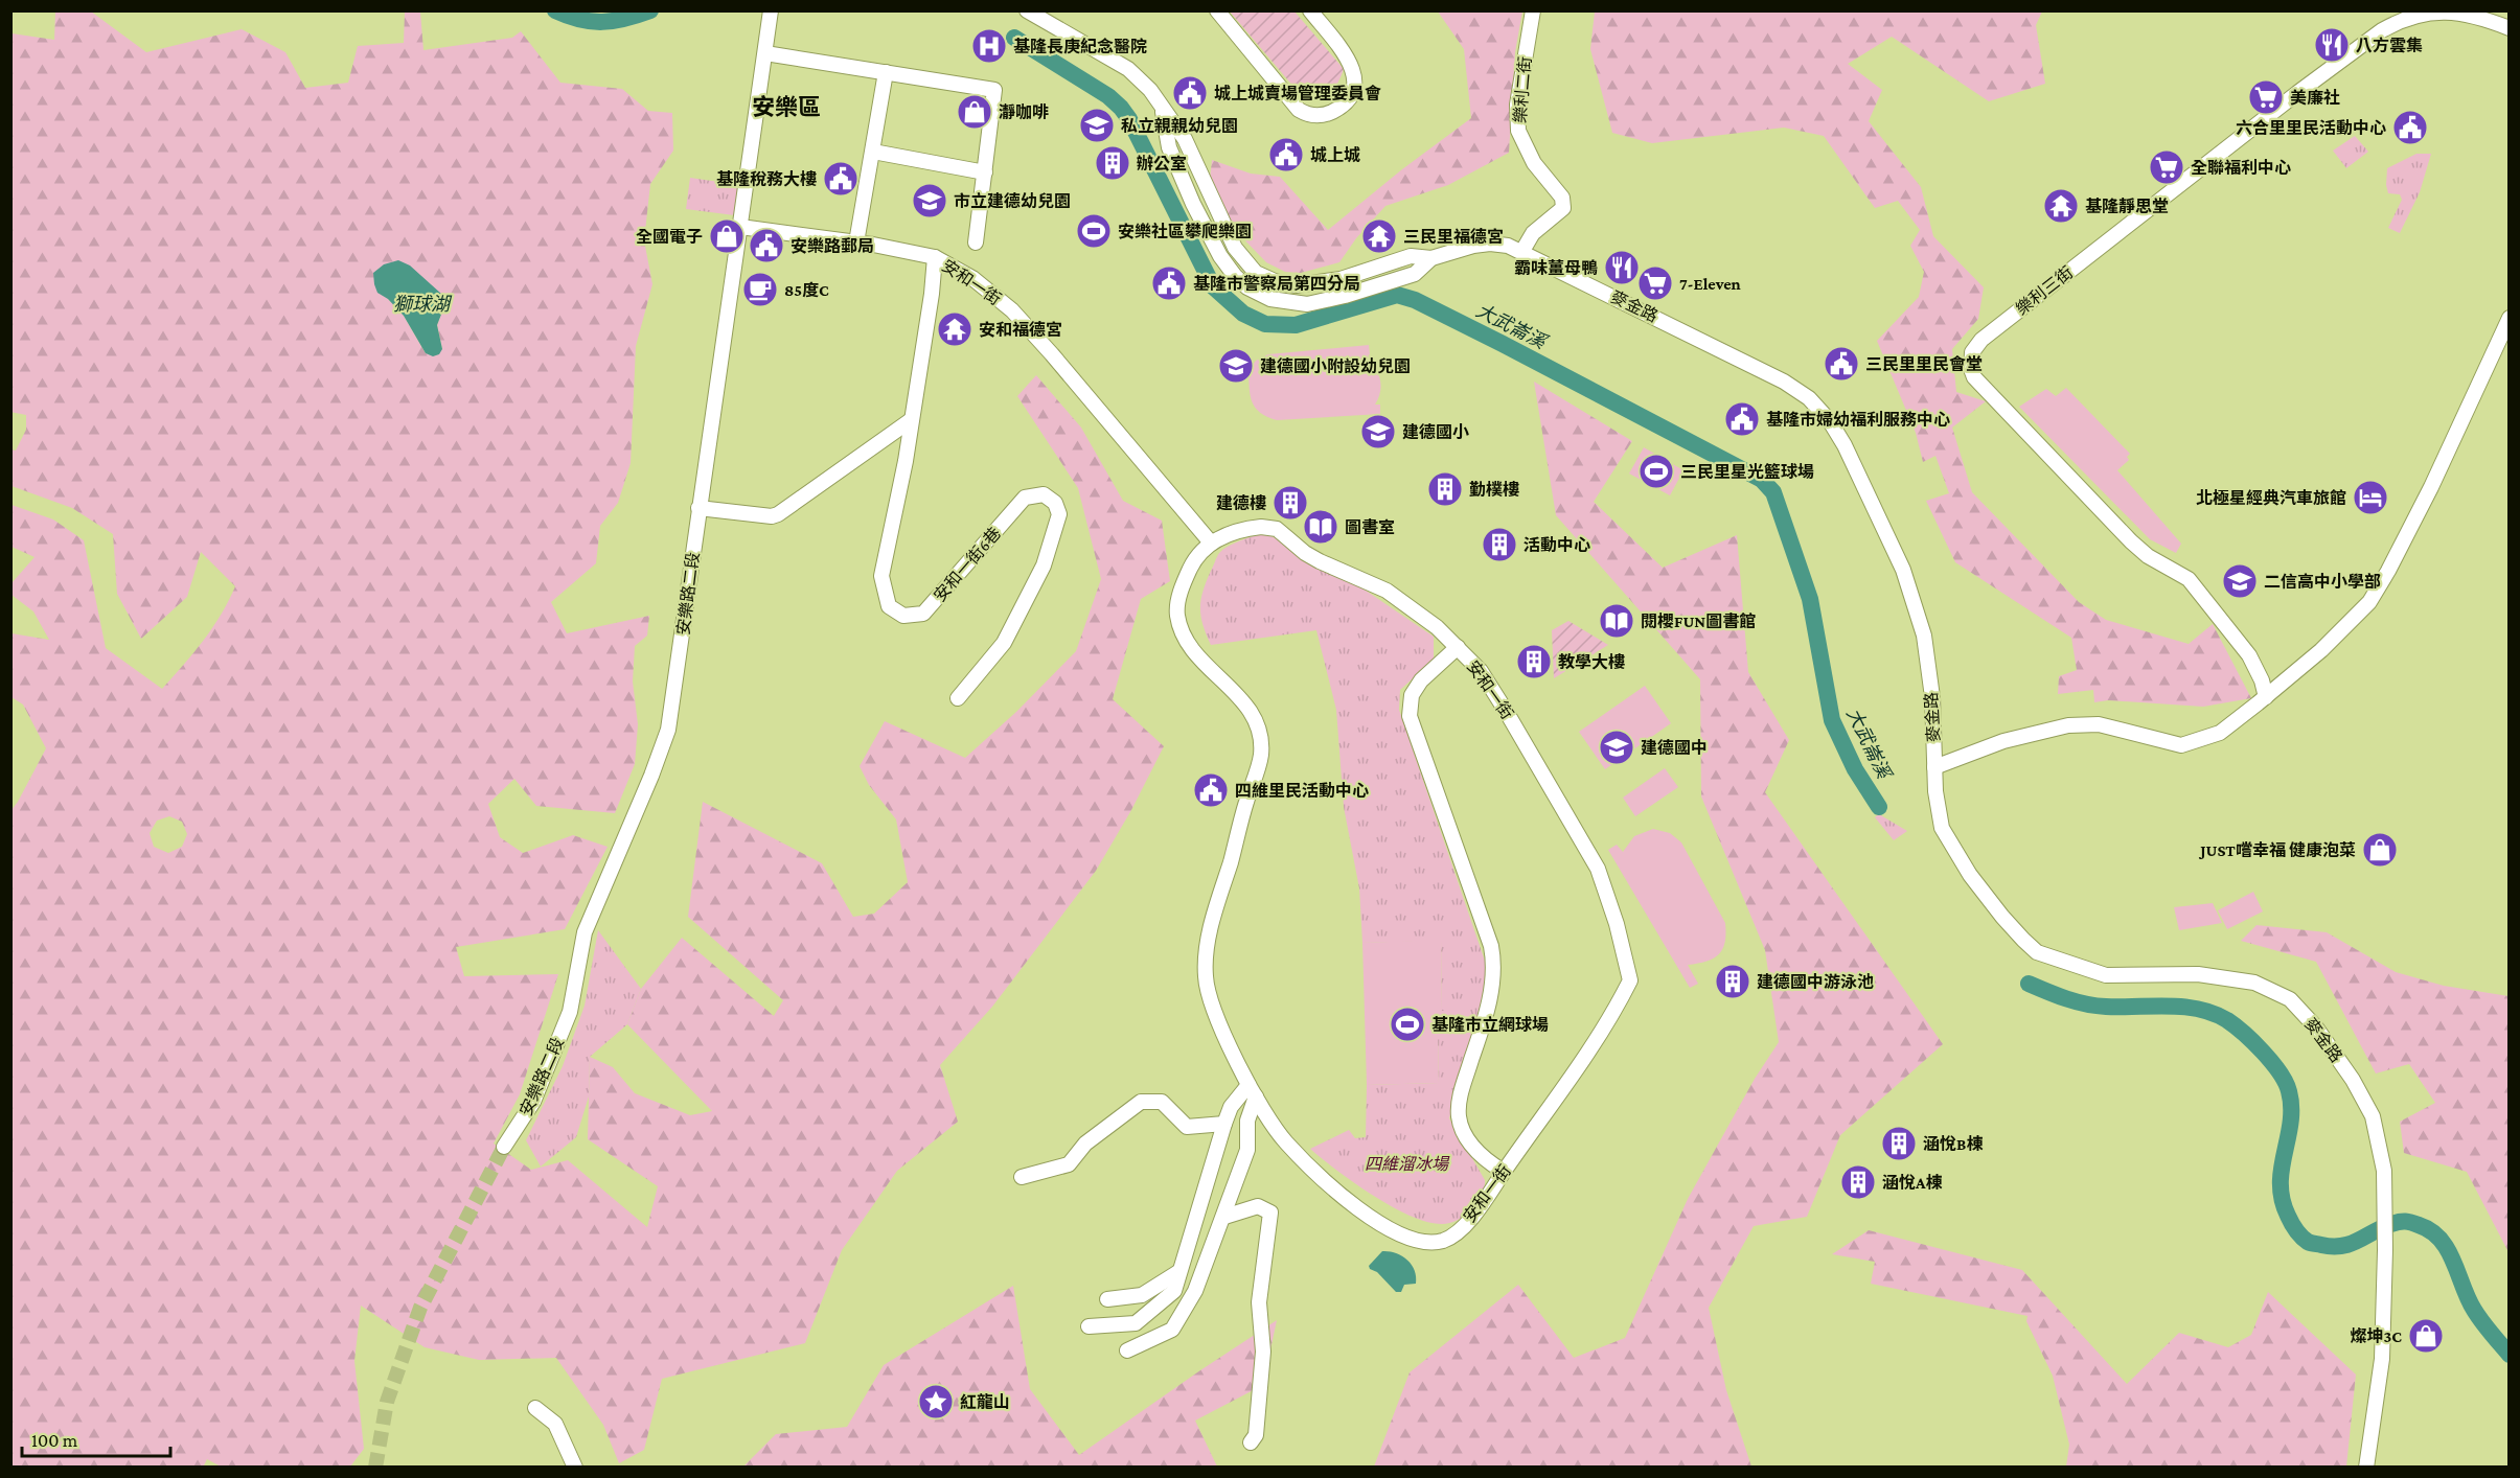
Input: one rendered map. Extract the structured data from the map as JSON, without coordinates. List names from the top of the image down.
{
  "streets": {
    "street": [
      "樂利二街",
      "安和一街",
      "樂利三街",
      "麥金路",
      "安和一街6巷",
      "安樂路二段"
    ]
  },
  "crossings": [
    ["樂利二街", "麥金路"],
    ["安和一街", "安和一街6巷"],
    ["安和一街", "安樂路二段"]
  ],
  "districts": ["安樂區"],
  "water": ["獅球湖", "大武崙溪"],
  "parks": ["四維溜冰場"],
  "places": {
    "restaurant": ["八方雲集", "霸味薑母鴨"],
    "hospital": ["基隆長庚紀念醫院"],
    "public building": [
      "城上城賣場管理委員會",
      "六合里里民活動中心",
      "城上城",
      "基隆稅務大樓",
      "安樂路郵局",
      "基隆市警察局第四分局",
      "三民里里民會堂",
      "基隆市婦幼福利服務中心",
      "四維里民活動中心"
    ],
    "supermarket": ["美廉社", "全聯福利中心", "7-Eleven"],
    "shop": [
      "瀞咖啡",
      "全國電子",
      "JUST嚐幸福 健康泡菜",
      "燦坤3C"
    ],
    "school or university": [
      "私立親親幼兒園",
      "市立建德幼兒園",
      "建德國小附設幼兒園",
      "建德國小",
      "二信高中小學部",
      "建德國中"
    ],
    "building": [
      "辦公室",
      "勤樸樓",
      "建德樓",
      "活動中心",
      "教學大樓",
      "建德國中游泳池",
      "涵悅B棟",
      "涵悅A棟"
    ],
    "temple": ["基隆靜思堂", "三民里福德宮", "安和福德宮"],
    "sports": ["安樂社區攀爬樂園", "三民里星光籃球場", "基隆市立網球場"],
    "cafe": ["85度C"],
    "hotel": ["北極星經典汽車旅館"],
    "library": ["圖書室", "閱櫻FUN圖書館"],
    "place": ["紅龍山"]
  },
  "scale_bar": "100 m"
}
